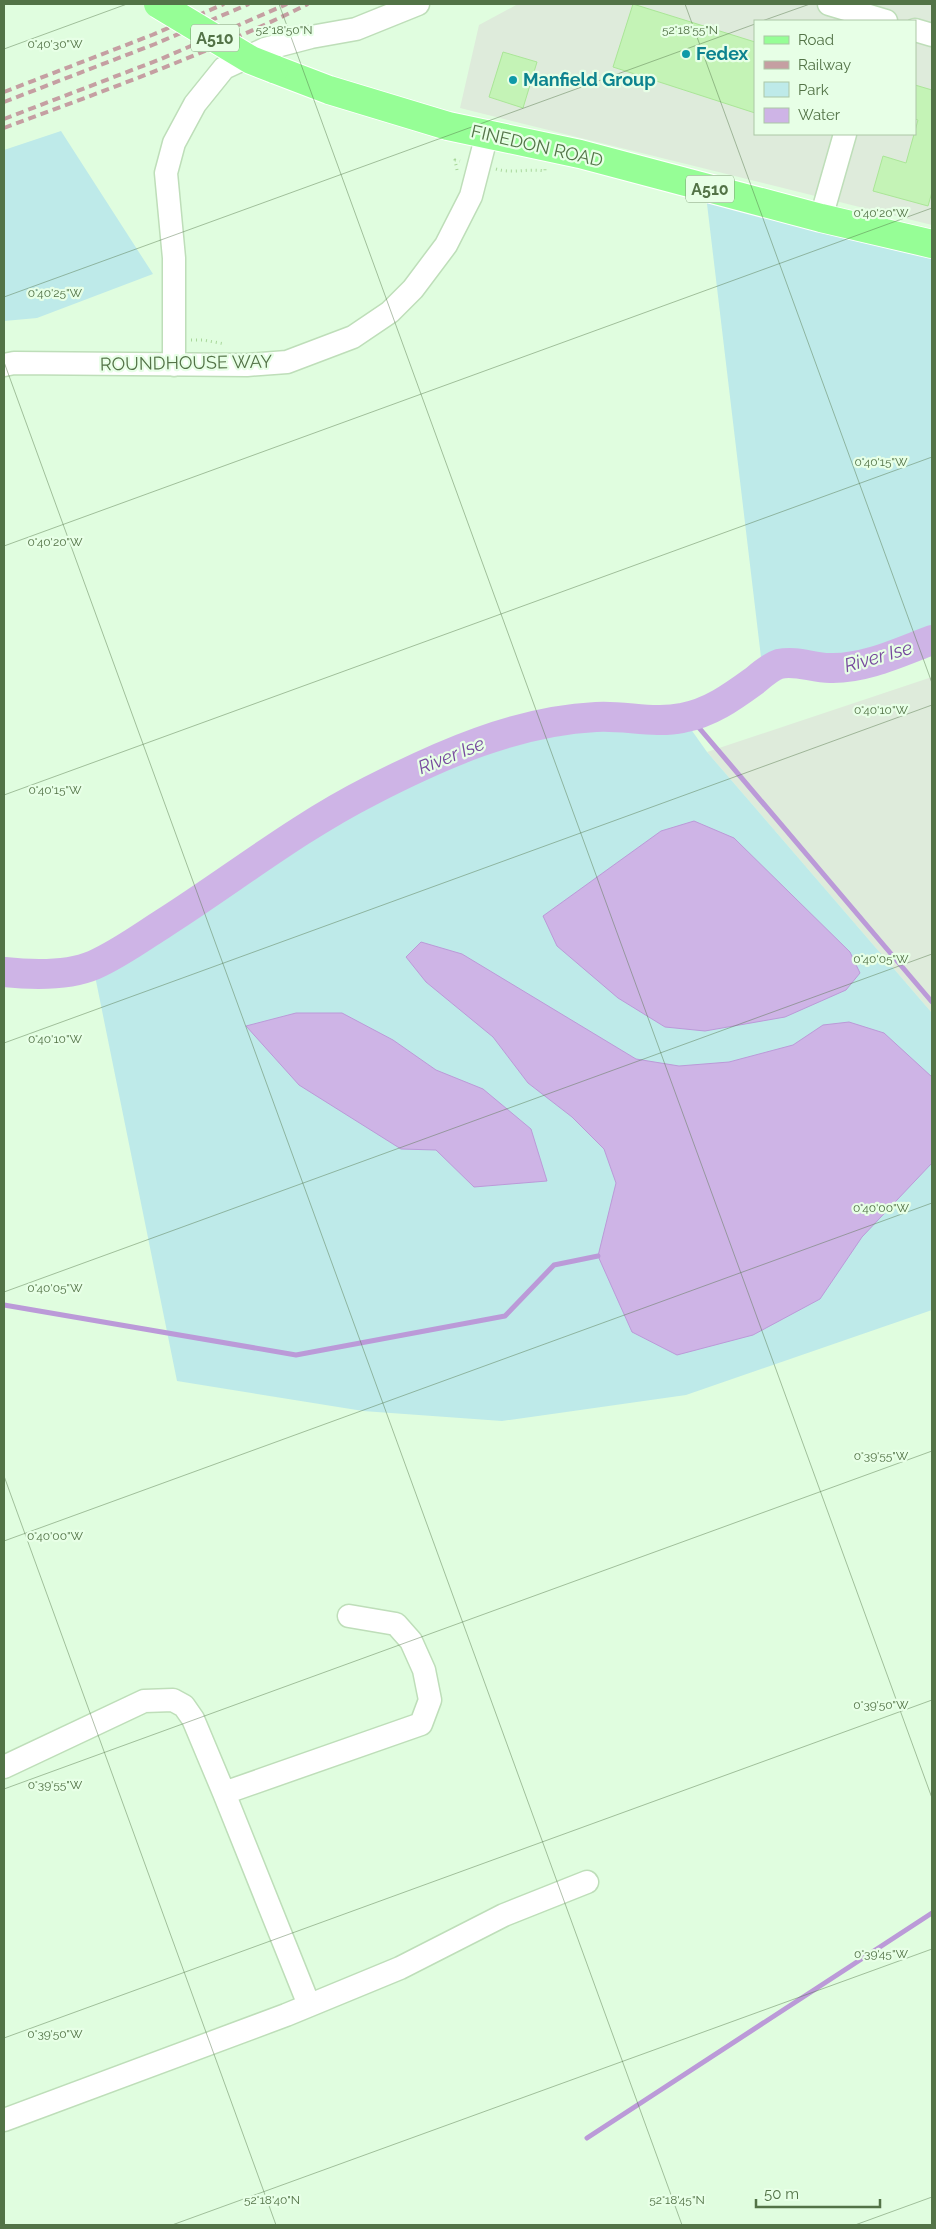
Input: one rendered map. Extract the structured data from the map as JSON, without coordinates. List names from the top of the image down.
{
  "streets": {
    "main road": ["A510", "FINEDON ROAD"],
    "street": ["ROUNDHOUSE WAY"]
  },
  "crossings": [
    ["FINEDON ROAD", "ROUNDHOUSE WAY"]
  ],
  "water": ["River Ise"],
  "places": ["Fedex", "Manfield Group"],
  "legend": [
    "Road",
    "Railway",
    "Park",
    "Water"
  ],
  "scale_bar": "50 m",
  "coordinates": [
    "52°18'50\"N",
    "52°18'55\"N",
    "0°40'30\"W",
    "0°40'20\"W",
    "0°40'25\"W",
    "0°40'15\"W",
    "0°40'10\"W",
    "0°40'05\"W",
    "0°40'00\"W",
    "0°39'55\"W",
    "0°39'50\"W",
    "0°39'45\"W",
    "52°18'40\"N",
    "52°18'45\"N"
  ]
}
